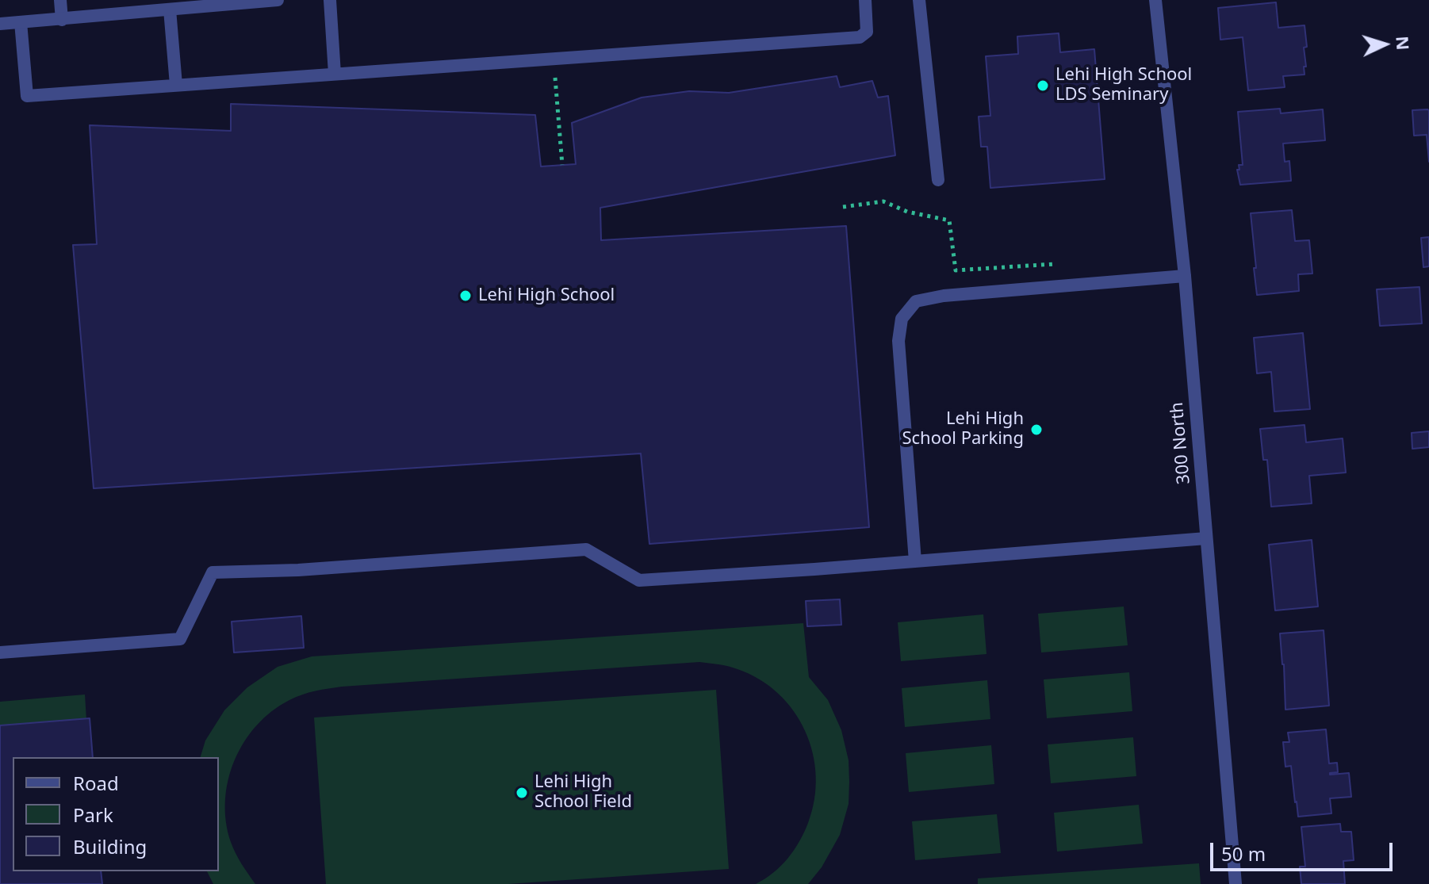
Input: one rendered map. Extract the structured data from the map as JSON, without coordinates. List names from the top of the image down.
{
  "streets": {
    "street": ["300 North"]
  },
  "places": [
    "Lehi High School LDS Seminary",
    "Lehi High School",
    "Lehi High School Parking",
    "Lehi High School Field"
  ],
  "legend": ["Road", "Park", "Building"],
  "scale_bar": "50 m",
  "north": "right"
}
